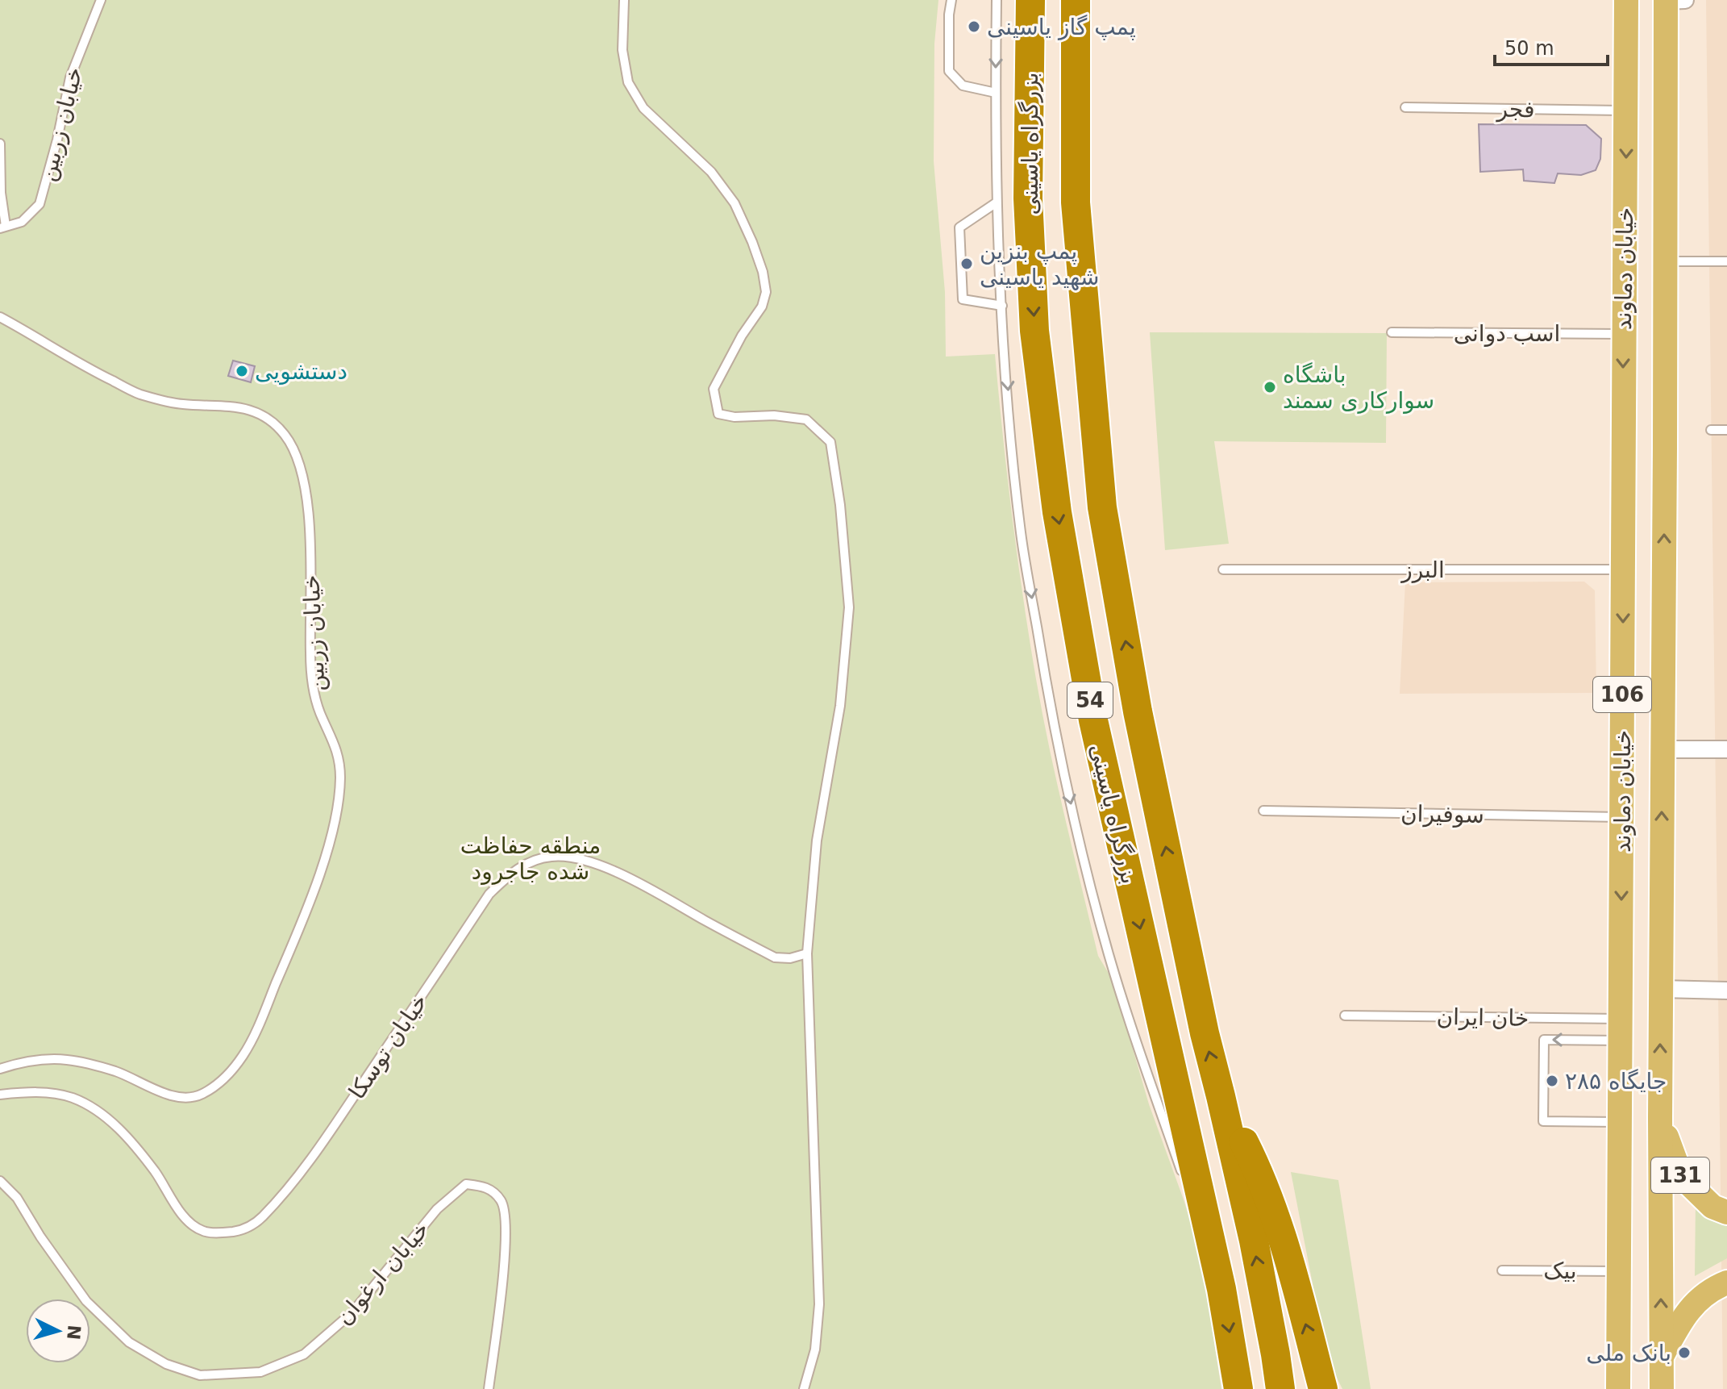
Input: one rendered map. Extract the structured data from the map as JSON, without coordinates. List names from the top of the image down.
{
  "streets": {
    "highway": ["بزرگراه یاسینی", "54"],
    "main road": ["خیابان دماوند", "106", "131"],
    "lane": [
      "فجر",
      "خیابان زربین",
      "اسب دوانی",
      "البرز",
      "سوفیران",
      "خان ایران",
      "خیابان توسکا",
      "بیک",
      "خیابان ارغوان"
    ]
  },
  "crossings": [
    ["فجر", "خیابان دماوند"],
    ["خیابان دماوند", "اسب دوانی"],
    ["خیابان دماوند", "البرز"],
    ["خیابان دماوند", "سوفیران"],
    ["خیابان دماوند", "خان ایران"],
    ["خیابان دماوند", "131"],
    ["خیابان دماوند", "بیک"]
  ],
  "parks": ["منطقه حفاظت شده جاجرود"],
  "places": [
    "پمپ گاز یاسینی",
    "پمپ بنزین شهید یاسینی",
    "دستشویی",
    "باشگاه سوارکاری سمند",
    "جایگاه ۲۸۵",
    "بانک ملی"
  ],
  "scale_bar": "50 m",
  "north": "right"
}
